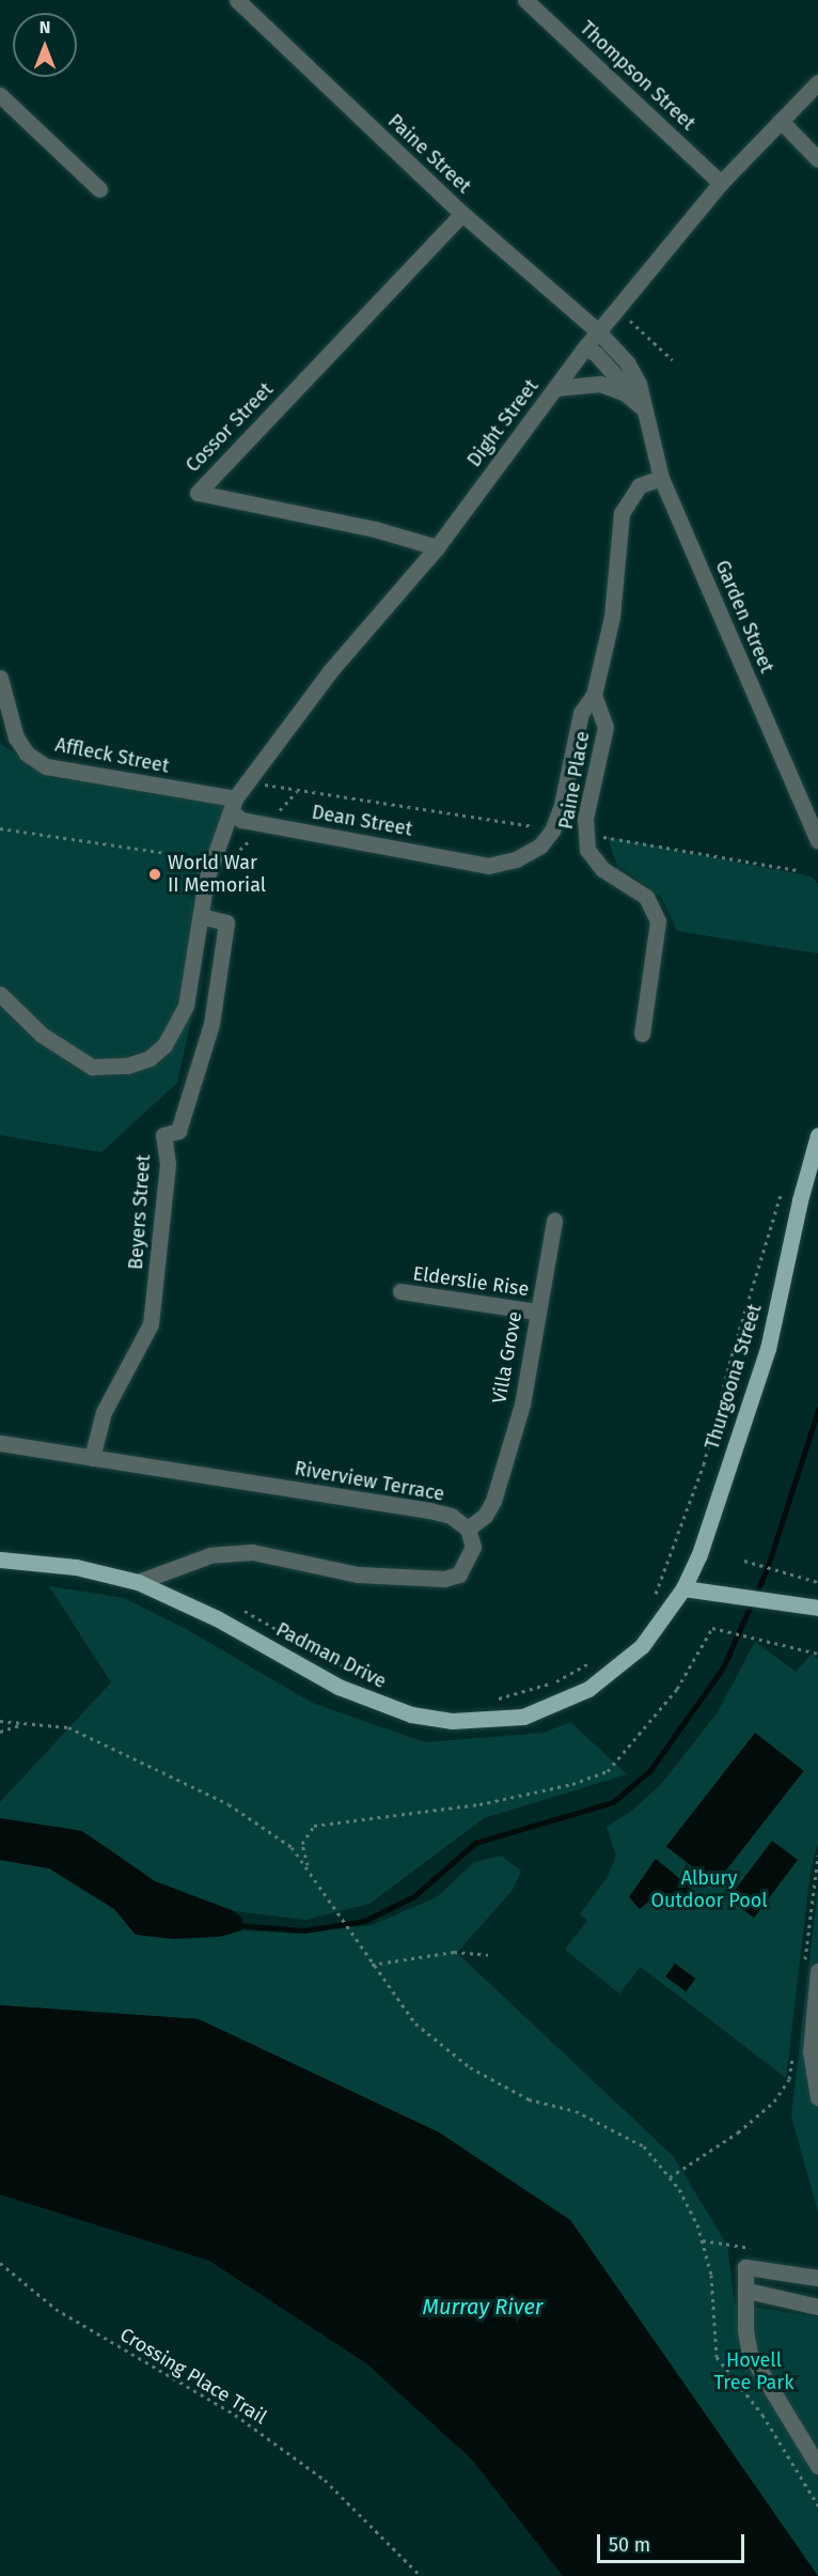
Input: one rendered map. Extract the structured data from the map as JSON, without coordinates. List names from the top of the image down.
{
  "streets": {
    "main road": ["Thurgoona Street", "Padman Drive"],
    "street": [
      "Thompson Street",
      "Paine Street",
      "Dight Street",
      "Cossor Street",
      "Garden Street",
      "Affleck Street",
      "Paine Place",
      "Dean Street",
      "Beyers Street",
      "Elderslie Rise",
      "Villa Grove",
      "Riverview Terrace"
    ],
    "path": ["Crossing Place Trail"]
  },
  "crossings": [
    ["Thompson Street", "Dight Street"],
    ["Paine Street", "Dight Street"],
    ["Paine Street", "Cossor Street"],
    ["Paine Street", "Garden Street"],
    ["Dight Street", "Cossor Street"],
    ["Dight Street", "Garden Street"],
    ["Dight Street", "Affleck Street"],
    ["Dight Street", "Dean Street"],
    ["Dight Street", "Beyers Street"],
    ["Garden Street", "Paine Place"],
    ["Affleck Street", "Dean Street"],
    ["Paine Place", "Dean Street"],
    ["Beyers Street", "Riverview Terrace"],
    ["Elderslie Rise", "Villa Grove"],
    ["Villa Grove", "Riverview Terrace"],
    ["Thurgoona Street", "Padman Drive"]
  ],
  "water": ["Murray River"],
  "parks": ["Albury Outdoor Pool", "Hovell Tree Park"],
  "places": ["World War II Memorial"],
  "scale_bar": "50 m",
  "north": "top"
}
